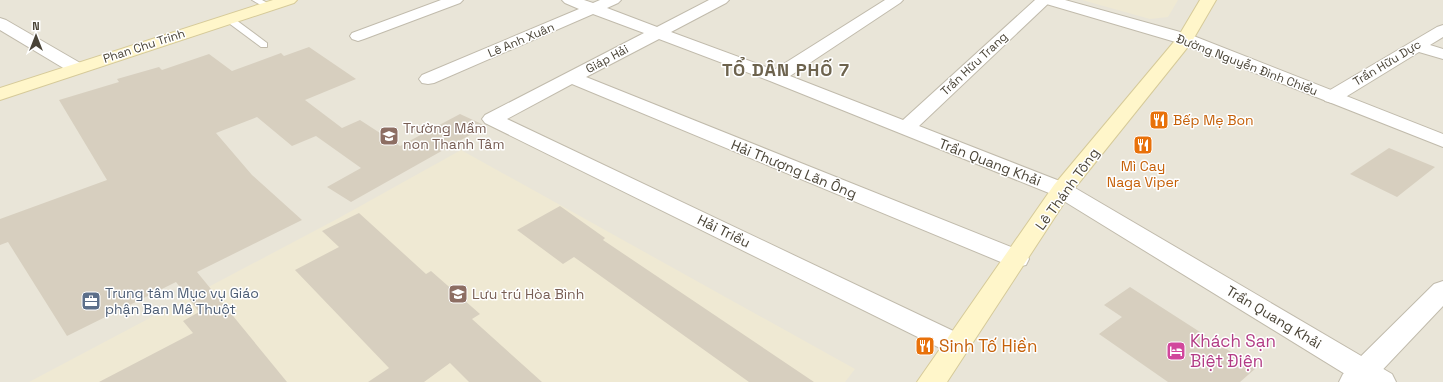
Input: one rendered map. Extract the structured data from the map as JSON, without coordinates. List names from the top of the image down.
{
  "streets": {
    "main road": ["Phan Chu Trinh", "Lê Thánh Tông"],
    "street": [
      "Lê Anh Xuân",
      "Giáp Hải",
      "Trần Hữu Dực",
      "Trần Hữu Trang",
      "Đường Nguyễn Đình Chiểu",
      "Trần Quang Khải",
      "Hải Thượng Lãn Ông",
      "Hải Triều"
    ]
  },
  "crossings": [
    ["Lê Anh Xuân", "Trần Quang Khải"],
    ["Giáp Hải", "Trần Quang Khải"],
    ["Giáp Hải", "Hải Thượng Lãn Ông"],
    ["Giáp Hải", "Hải Triều"],
    ["Trần Hữu Dực", "Đường Nguyễn Đình Chiểu"],
    ["Trần Hữu Trang", "Trần Quang Khải"],
    ["Đường Nguyễn Đình Chiểu", "Lê Thánh Tông"],
    ["Trần Quang Khải", "Lê Thánh Tông"],
    ["Hải Thượng Lãn Ông", "Lê Thánh Tông"],
    ["Lê Thánh Tông", "Hải Triều"]
  ],
  "districts": ["TỔ DÂN PHỐ 7"],
  "places": {
    "restaurant": ["Bếp Mẹ Bon", "Mì Cay Naga Viper", "Sinh Tố Hiền"],
    "school or university": ["Trường Mầm non Thanh Tâm", "Lưu trú Hòa Bình"],
    "office": ["Trung tâm Mục vụ Giáo phận Ban Mê Thuột"],
    "hotel": ["Khách Sạn Biệt Điện"]
  },
  "north": "top"
}
